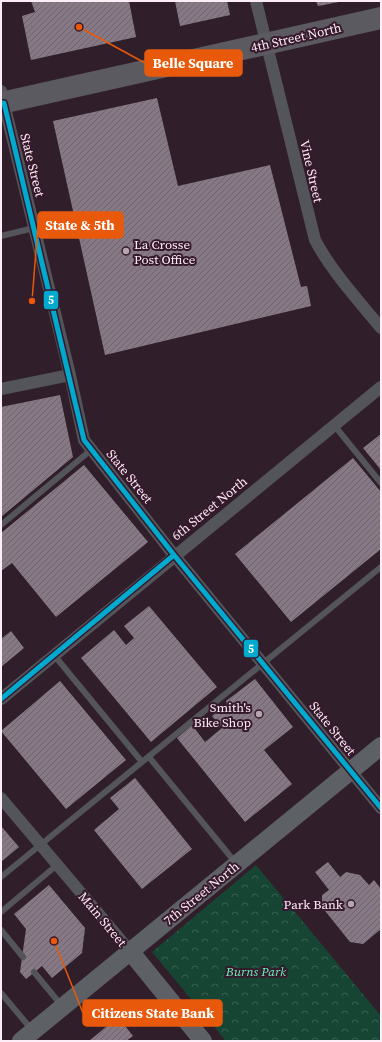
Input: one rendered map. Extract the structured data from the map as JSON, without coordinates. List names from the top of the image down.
{
  "streets": {
    "highway": ["4th Street North"],
    "main road": ["7th Street North", "Main Street"],
    "street": ["State Street", "Vine Street", "6th Street North"]
  },
  "crossings": [
    ["4th Street North", "State Street"],
    ["4th Street North", "Vine Street"],
    ["State Street", "6th Street North"],
    ["State Street", "7th Street North"],
    ["7th Street North", "Main Street"]
  ],
  "parks": ["Burns Park"],
  "places": [
    "Belle Square",
    "La Crosse Post Office",
    "State & 5th",
    "Smith's Bike Shop",
    "Park Bank",
    "Citizens State Bank"
  ],
  "lines": ["transit line 5"]
}
